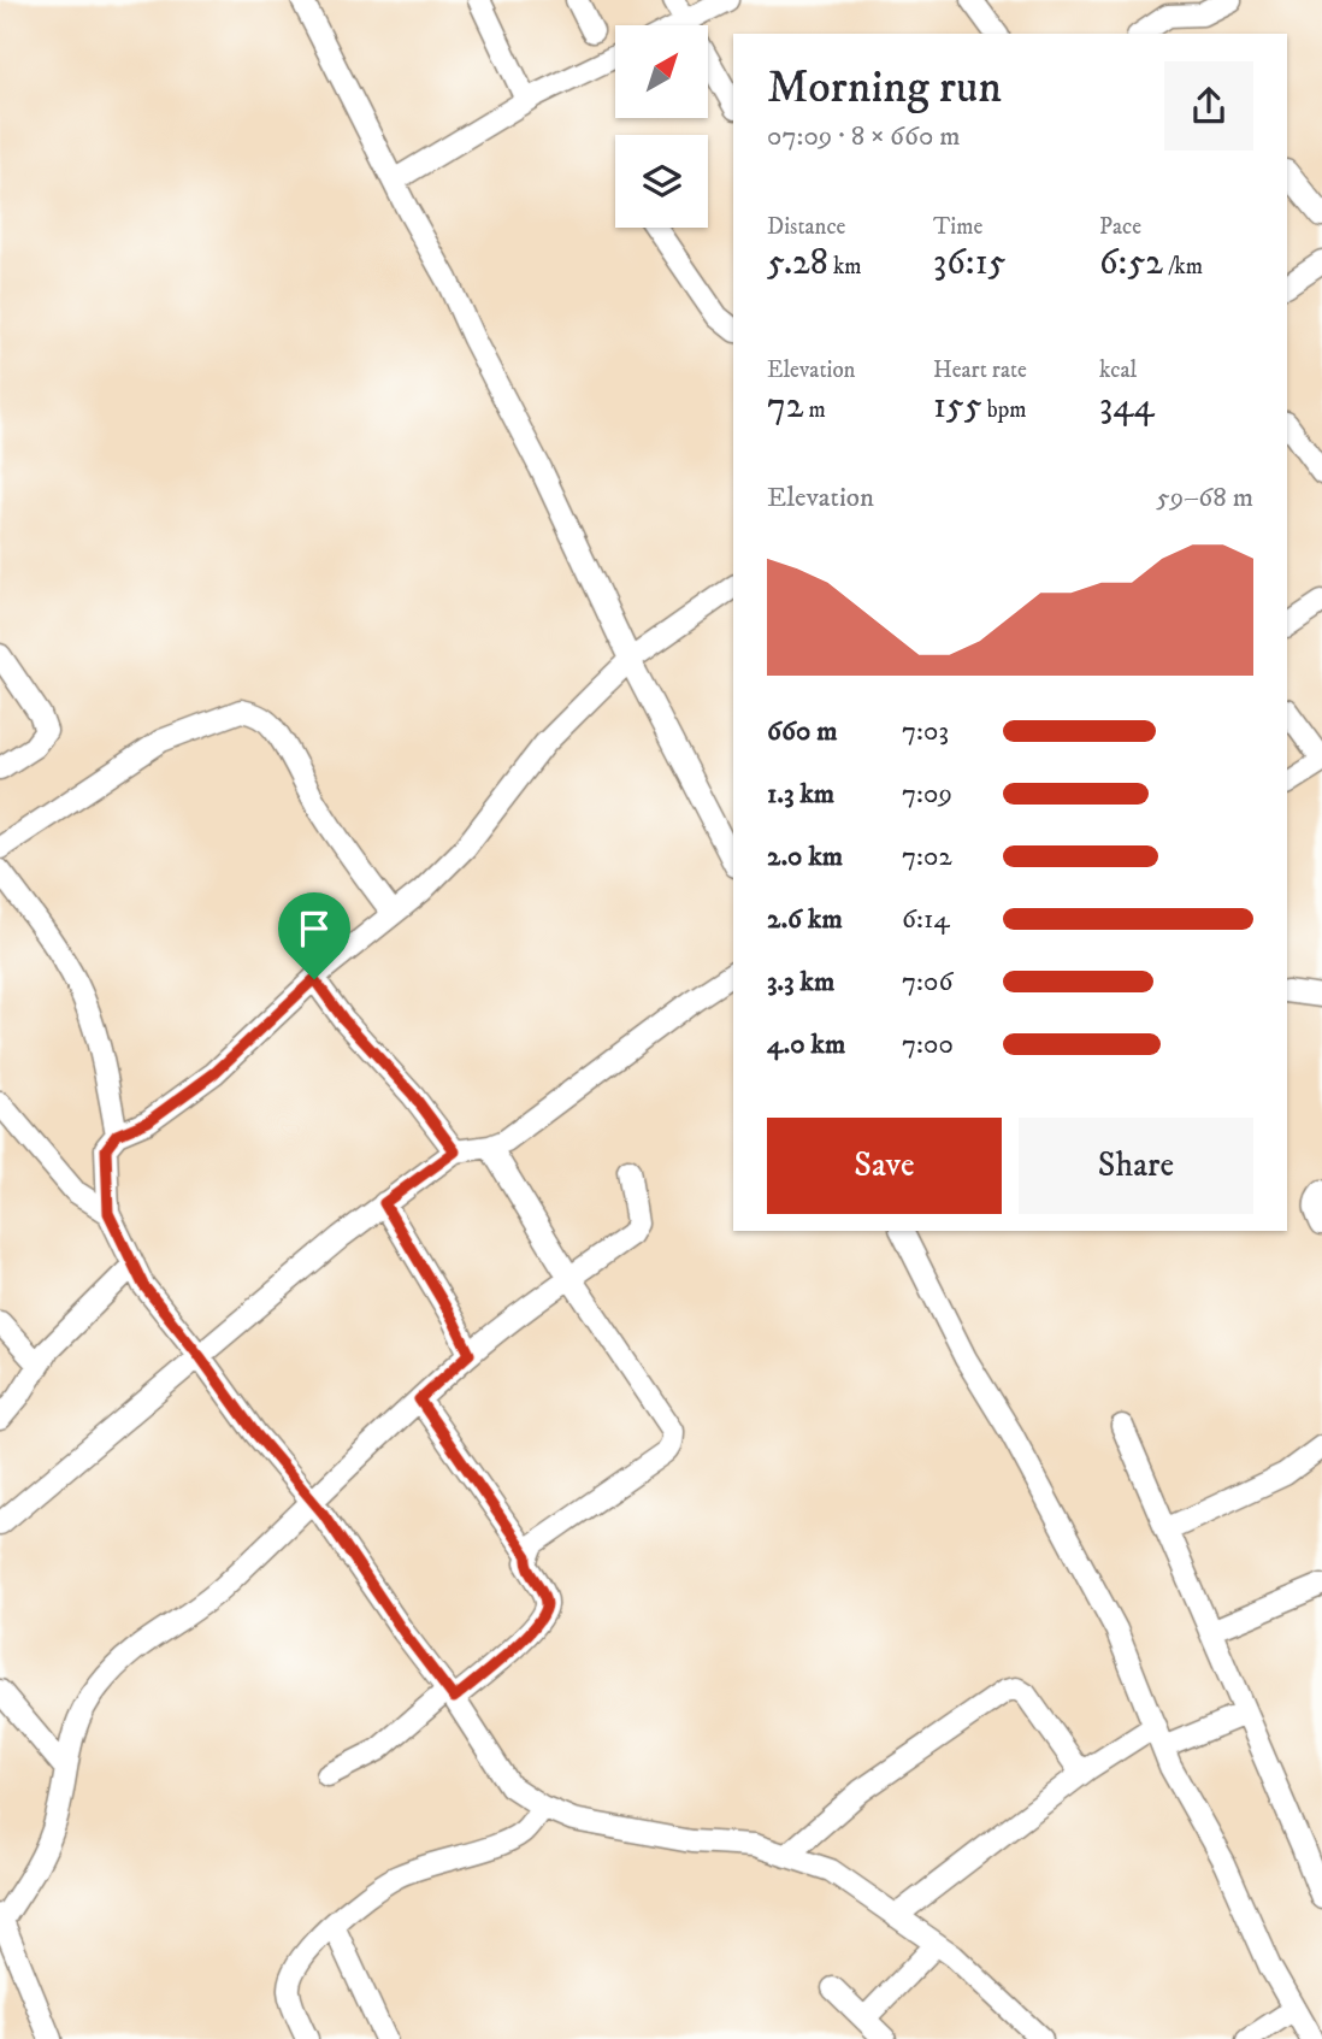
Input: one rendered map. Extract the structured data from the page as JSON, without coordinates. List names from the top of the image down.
{
  "north": "top right",
  "page": {
    "heading": ["Morning run", "07:09 · 8 × 660 m"],
    "stats": [
      ["Distance", "5.28 km"],
      ["Time", "36:15"],
      ["Pace", "6:52 /km"],
      ["Elevation", "72 m"],
      ["Heart rate", "155 bpm"],
      ["kcal", "344"]
    ],
    "chart": ["Elevation", "59–68 m"],
    "list": [
      {
        "name": "660 m",
        "note": "7:03"
      },
      {
        "name": "1.3 km",
        "note": "7:09"
      },
      {
        "name": "2.0 km",
        "note": "7:02"
      },
      {
        "name": "2.6 km",
        "note": "6:14"
      },
      {
        "name": "3.3 km",
        "note": "7:06"
      },
      {
        "name": "4.0 km",
        "note": "7:00"
      }
    ],
    "buttons": ["Save", "Share"]
  }
}
